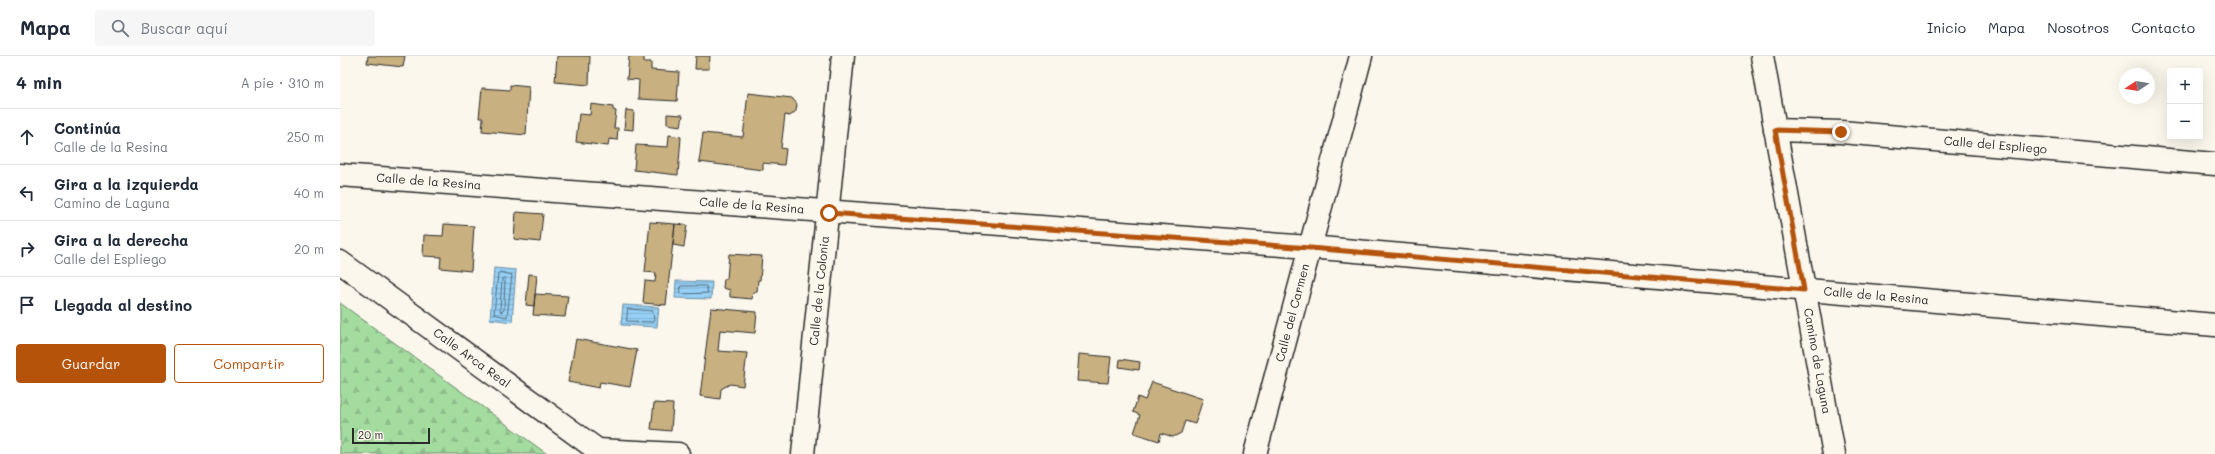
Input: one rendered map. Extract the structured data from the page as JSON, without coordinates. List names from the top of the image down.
{
  "streets": {
    "street": [
      "Calle del Espliego",
      "Calle de la Resina",
      "Calle de la Colonia",
      "Calle del Carmen",
      "Calle Arca Real",
      "Camino de Laguna"
    ]
  },
  "crossings": [
    ["Calle del Espliego", "Camino de Laguna"],
    ["Calle de la Resina", "Calle de la Colonia"],
    ["Calle de la Resina", "Calle del Carmen"],
    ["Calle de la Resina", "Camino de Laguna"]
  ],
  "scale_bar": "20 m",
  "north": "left",
  "page": {
    "header": "Mapa",
    "search": "Buscar aquí",
    "nav": [
      "Inicio",
      "Mapa",
      "Nosotros",
      "Contacto"
    ],
    "heading": ["4 min", "A pie · 310 m"],
    "map_buttons": ["+", "−"],
    "list": [
      ["Continúa", "Calle de la Resina", "250 m"],
      ["Gira a la izquierda", "Camino de Laguna", "40 m"],
      ["Gira a la derecha", "Calle del Espliego", "20 m"],
      "Llegada al destino"
    ],
    "buttons": ["Guardar", "Compartir"],
    "scale": "20 m"
  }
}
